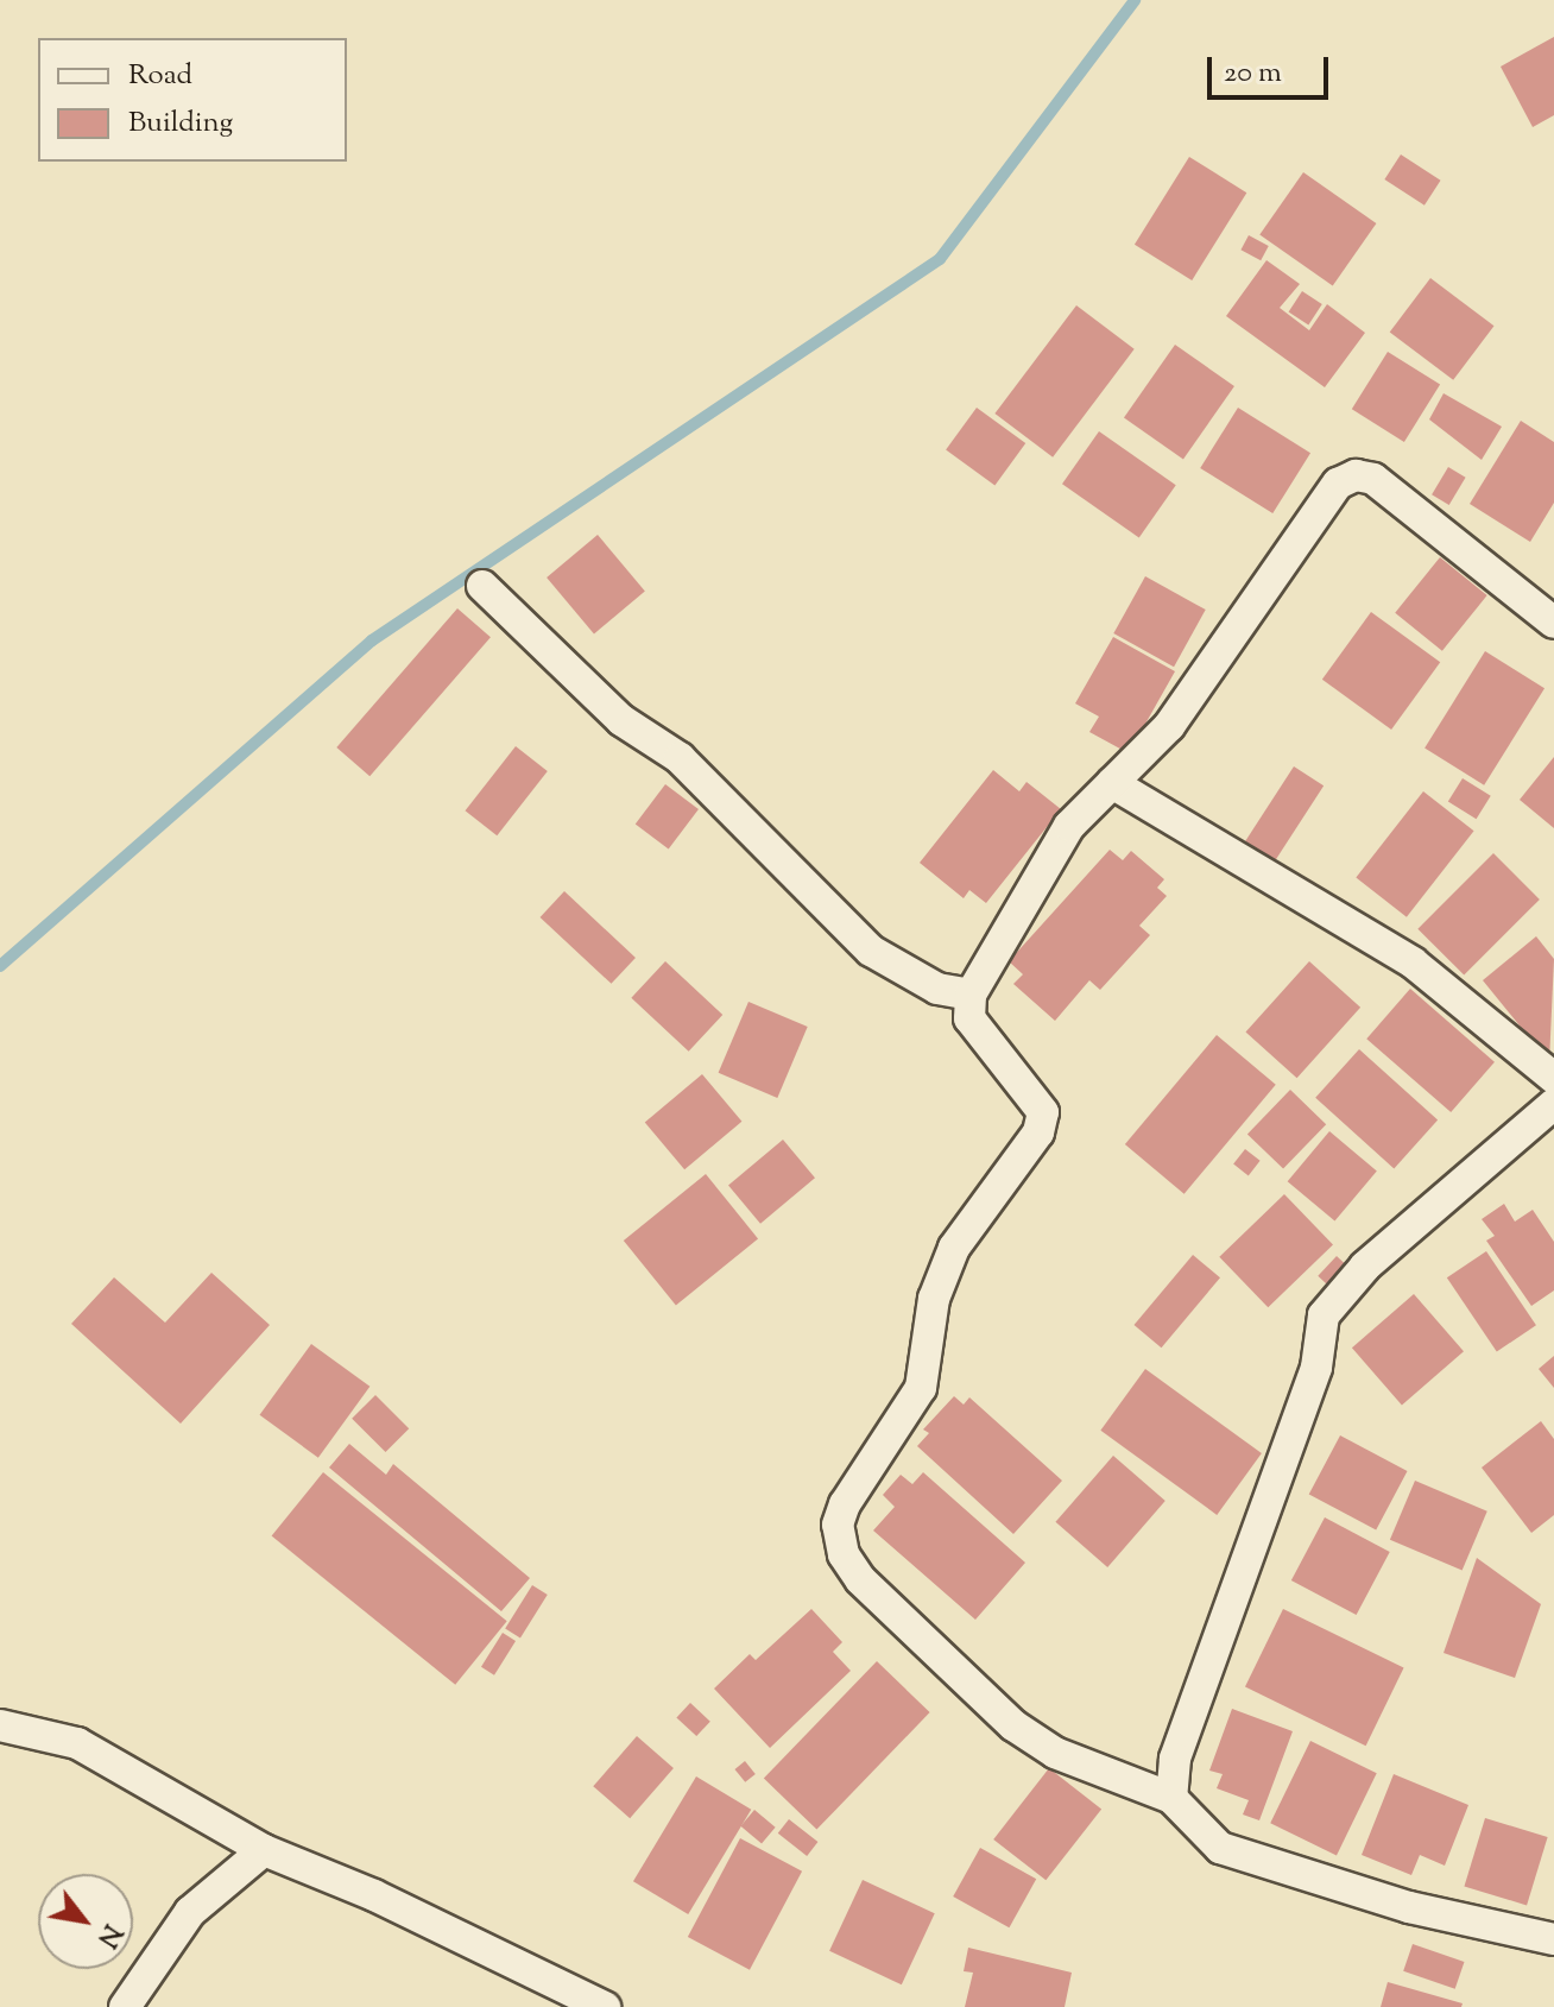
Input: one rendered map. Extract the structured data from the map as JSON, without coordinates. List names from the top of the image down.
{
  "legend": ["Road", "Building"],
  "scale_bar": "20 m",
  "north": "bottom right"
}
